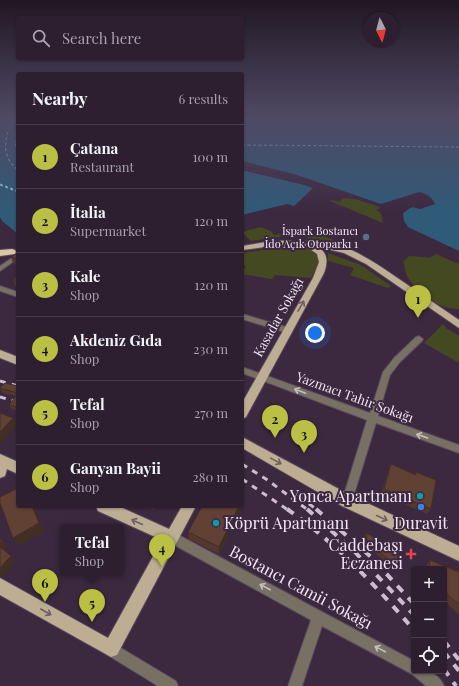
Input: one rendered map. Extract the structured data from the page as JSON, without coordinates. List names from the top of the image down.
{
  "streets": {
    "main road": ["Kasadar Sokağı"],
    "street": ["Yazmacı Tahir Sokağı", "Bostancı Camii Sokağı"]
  },
  "crossings": [
    ["Kasadar Sokağı", "Yazmacı Tahir Sokağı"]
  ],
  "one_way": ["Kasadar Sokağı", "Yazmacı Tahir Sokağı", "Bostancı Camii Sokağı"],
  "places": {
    "other": [
      "İspark Bostancı İdo Açık Otoparkı 1",
      "Yonca Apartmanı",
      "Duravit",
      "Köprü Apartmanı"
    ],
    "health": ["Caddebaşı Eczanesi"]
  },
  "north": "bottom",
  "page": {
    "search": "Search here",
    "heading": ["Nearby", "6 results"],
    "list": [
      {
        "mark": "1",
        "name": "Çatana",
        "note": "Restaurant",
        "value": "100 m"
      },
      {
        "mark": "2",
        "name": "İtalia",
        "note": "Supermarket",
        "value": "120 m"
      },
      {
        "mark": "3",
        "name": "Kale",
        "note": "Shop",
        "value": "120 m"
      },
      {
        "mark": "4",
        "name": "Akdeniz Gıda",
        "note": "Shop",
        "value": "230 m"
      },
      {
        "mark": "5",
        "name": "Tefal",
        "note": "Shop",
        "value": "270 m"
      },
      {
        "mark": "6",
        "name": "Ganyan Bayii",
        "note": "Shop",
        "value": "280 m"
      }
    ],
    "pins": [
      "1",
      "2",
      "3",
      "4",
      "6",
      "5"
    ],
    "popup": ["Tefal", "Shop"],
    "map_buttons": ["+", "−"]
  }
}
